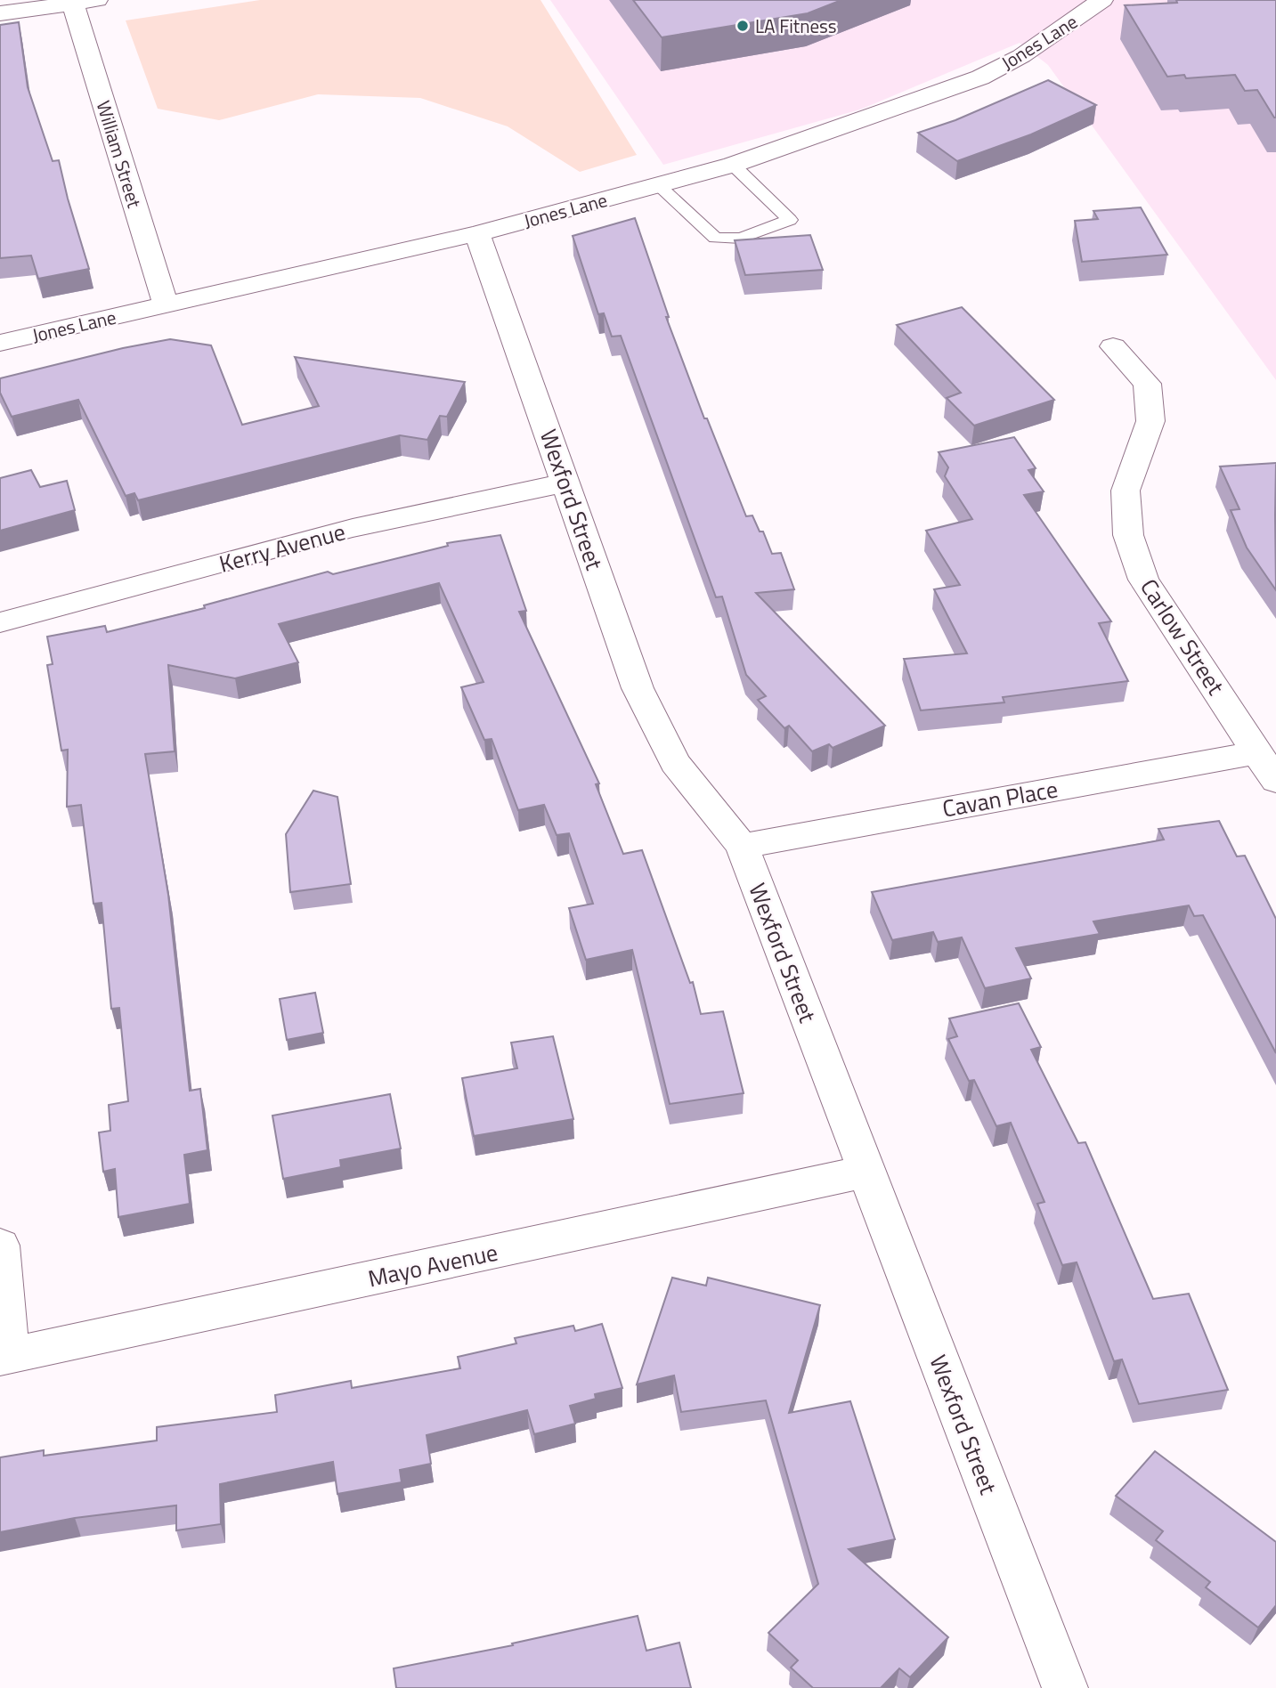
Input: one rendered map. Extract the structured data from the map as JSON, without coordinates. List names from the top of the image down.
{
  "streets": {
    "street": [
      "Jones Lane",
      "William Street",
      "Wexford Street",
      "Kerry Avenue",
      "Carlow Street",
      "Cavan Place",
      "Mayo Avenue"
    ]
  },
  "crossings": [
    ["Jones Lane", "William Street"],
    ["Jones Lane", "Wexford Street"],
    ["Wexford Street", "Kerry Avenue"],
    ["Wexford Street", "Cavan Place"],
    ["Wexford Street", "Mayo Avenue"],
    ["Carlow Street", "Cavan Place"]
  ],
  "places": ["LA Fitness"]
}
